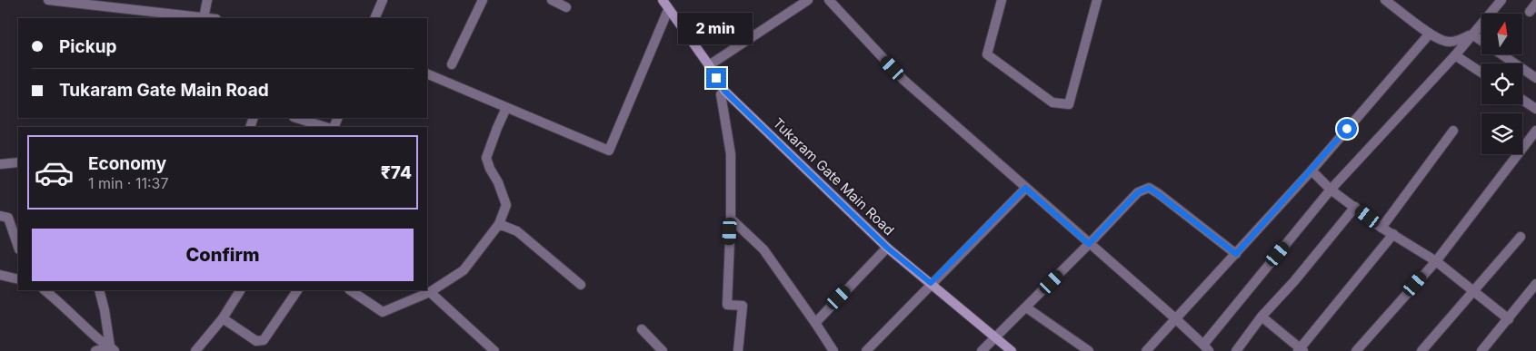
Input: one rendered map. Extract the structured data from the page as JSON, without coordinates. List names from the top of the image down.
{
  "streets": {
    "street": ["Tukaram Gate Main Road"]
  },
  "north": "top",
  "page": {
    "bubble": "2 min",
    "banner": ["Pickup", "Tukaram Gate Main Road"],
    "list": [
      {
        "name": "Economy",
        "note": "1 min · 11:37",
        "value": "₹74"
      }
    ],
    "buttons": "Confirm"
  }
}
